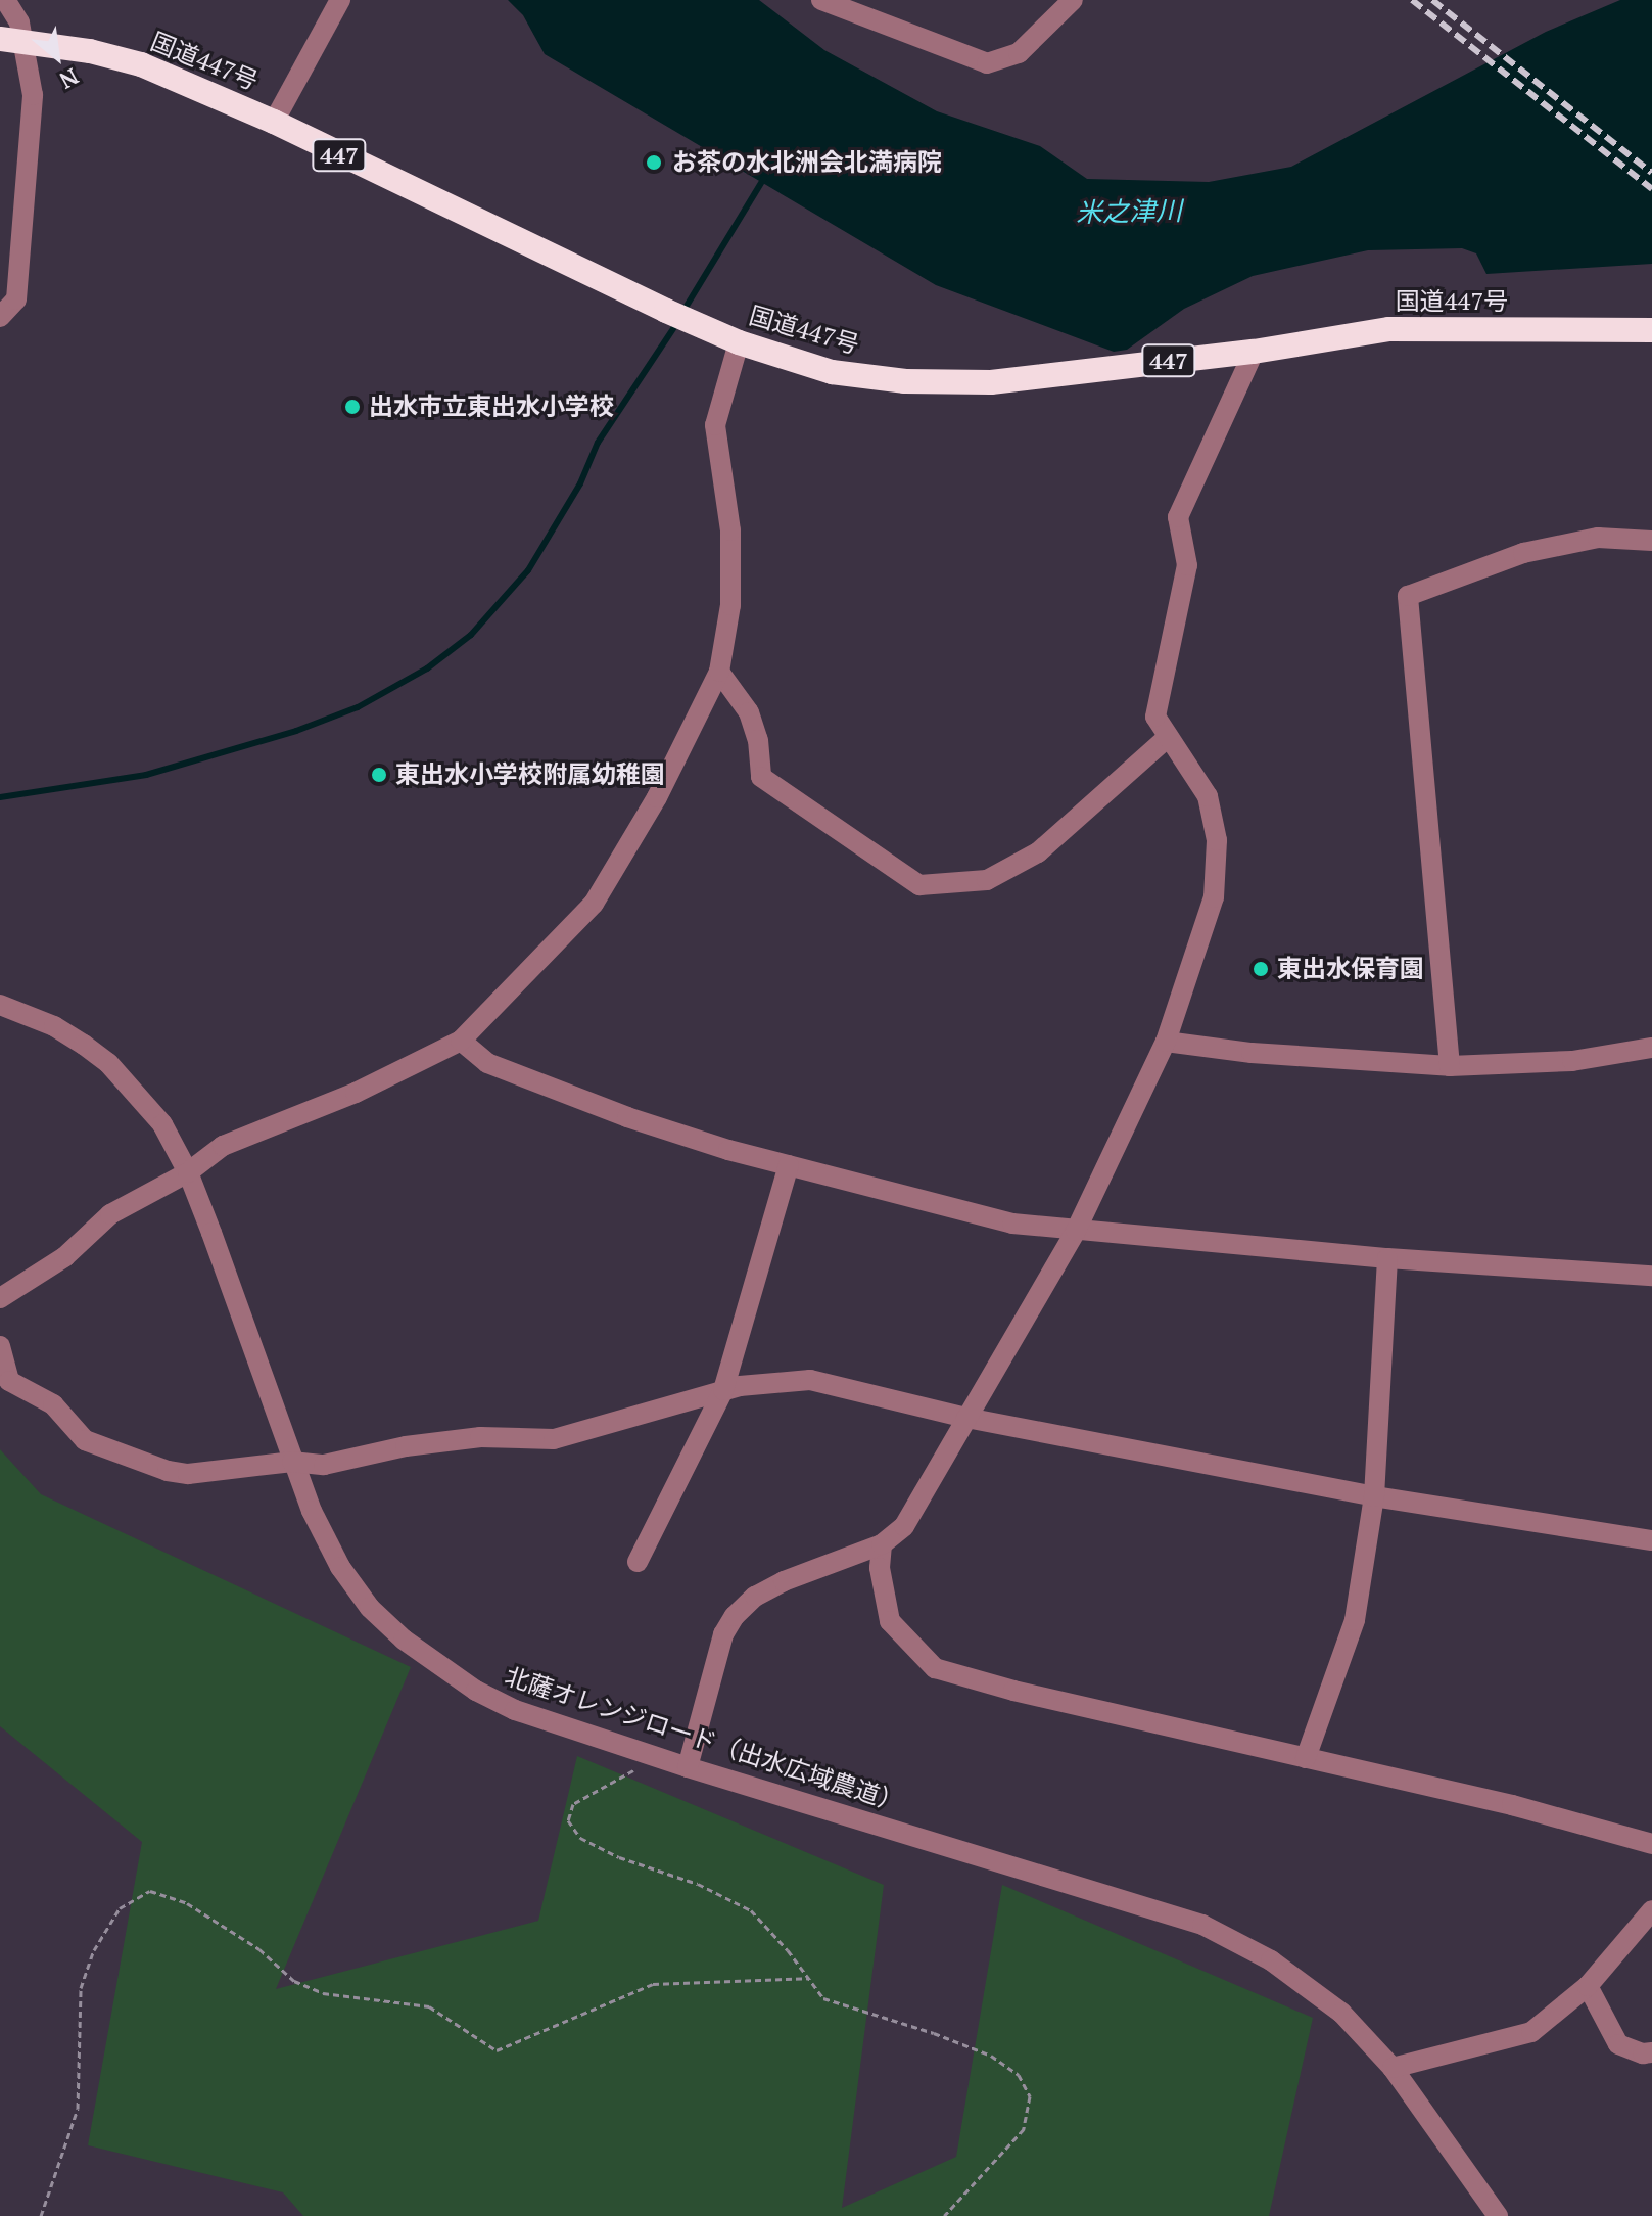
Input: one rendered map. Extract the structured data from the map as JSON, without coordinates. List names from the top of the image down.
{
  "streets": {
    "highway": ["国道447号", "447"],
    "street": ["北薩オレンジロード（出水広域農道）"]
  },
  "water": ["米之津川"],
  "places": [
    "お茶の水北洲会北満病院",
    "出水市立東出水小学校",
    "東出水小学校附属幼稚園",
    "東出水保育園"
  ],
  "north": "bottom right"
}
